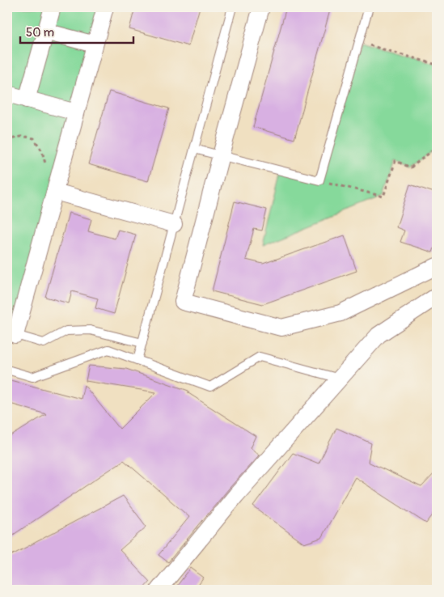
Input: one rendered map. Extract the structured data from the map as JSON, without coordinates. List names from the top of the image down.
{
  "scale_bar": "50 m"
}
